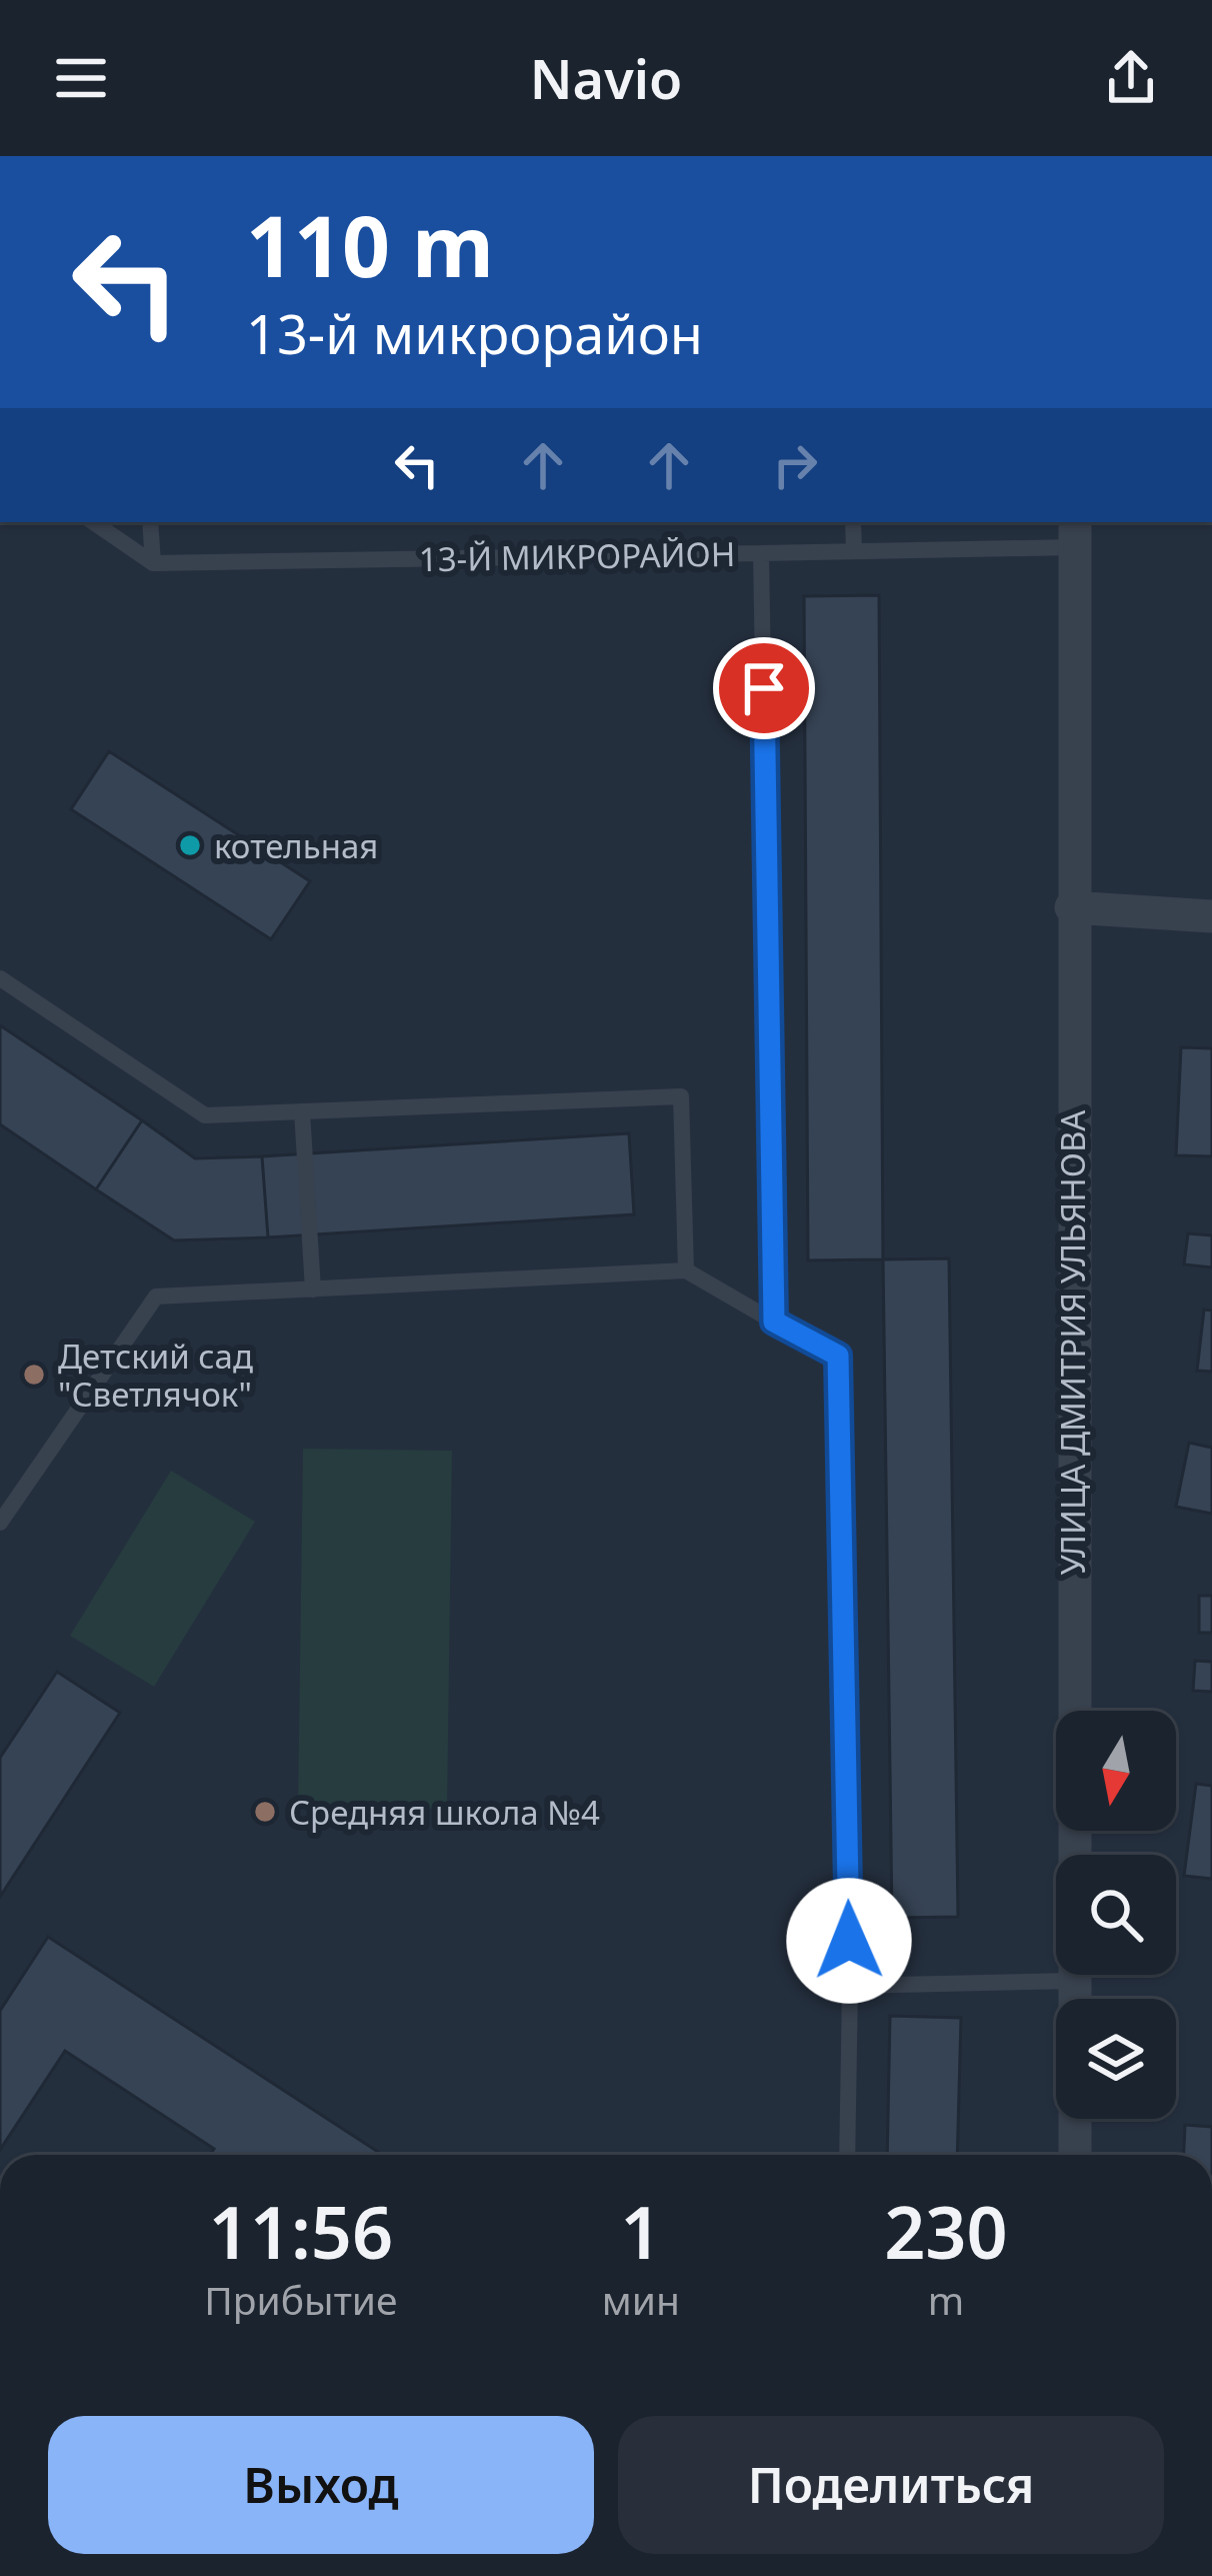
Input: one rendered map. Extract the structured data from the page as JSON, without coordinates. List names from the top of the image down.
{
  "streets": {
    "street": ["УЛИЦА ДМИТРИЯ УЛЬЯНОВА"],
    "lane": ["13-Й МИКРОРАЙОН"]
  },
  "places": ["котельная", "Детский сад \"Светлячок\"", "Средняя школа №4"],
  "north": "bottom",
  "page": {
    "header": "Navio",
    "turn": ["110 m", "13-й микрорайон"],
    "eta": [
      "11:56",
      "Прибытие",
      "1",
      "мин",
      "230",
      "m"
    ],
    "buttons": ["Выход", "Поделиться"]
  }
}
